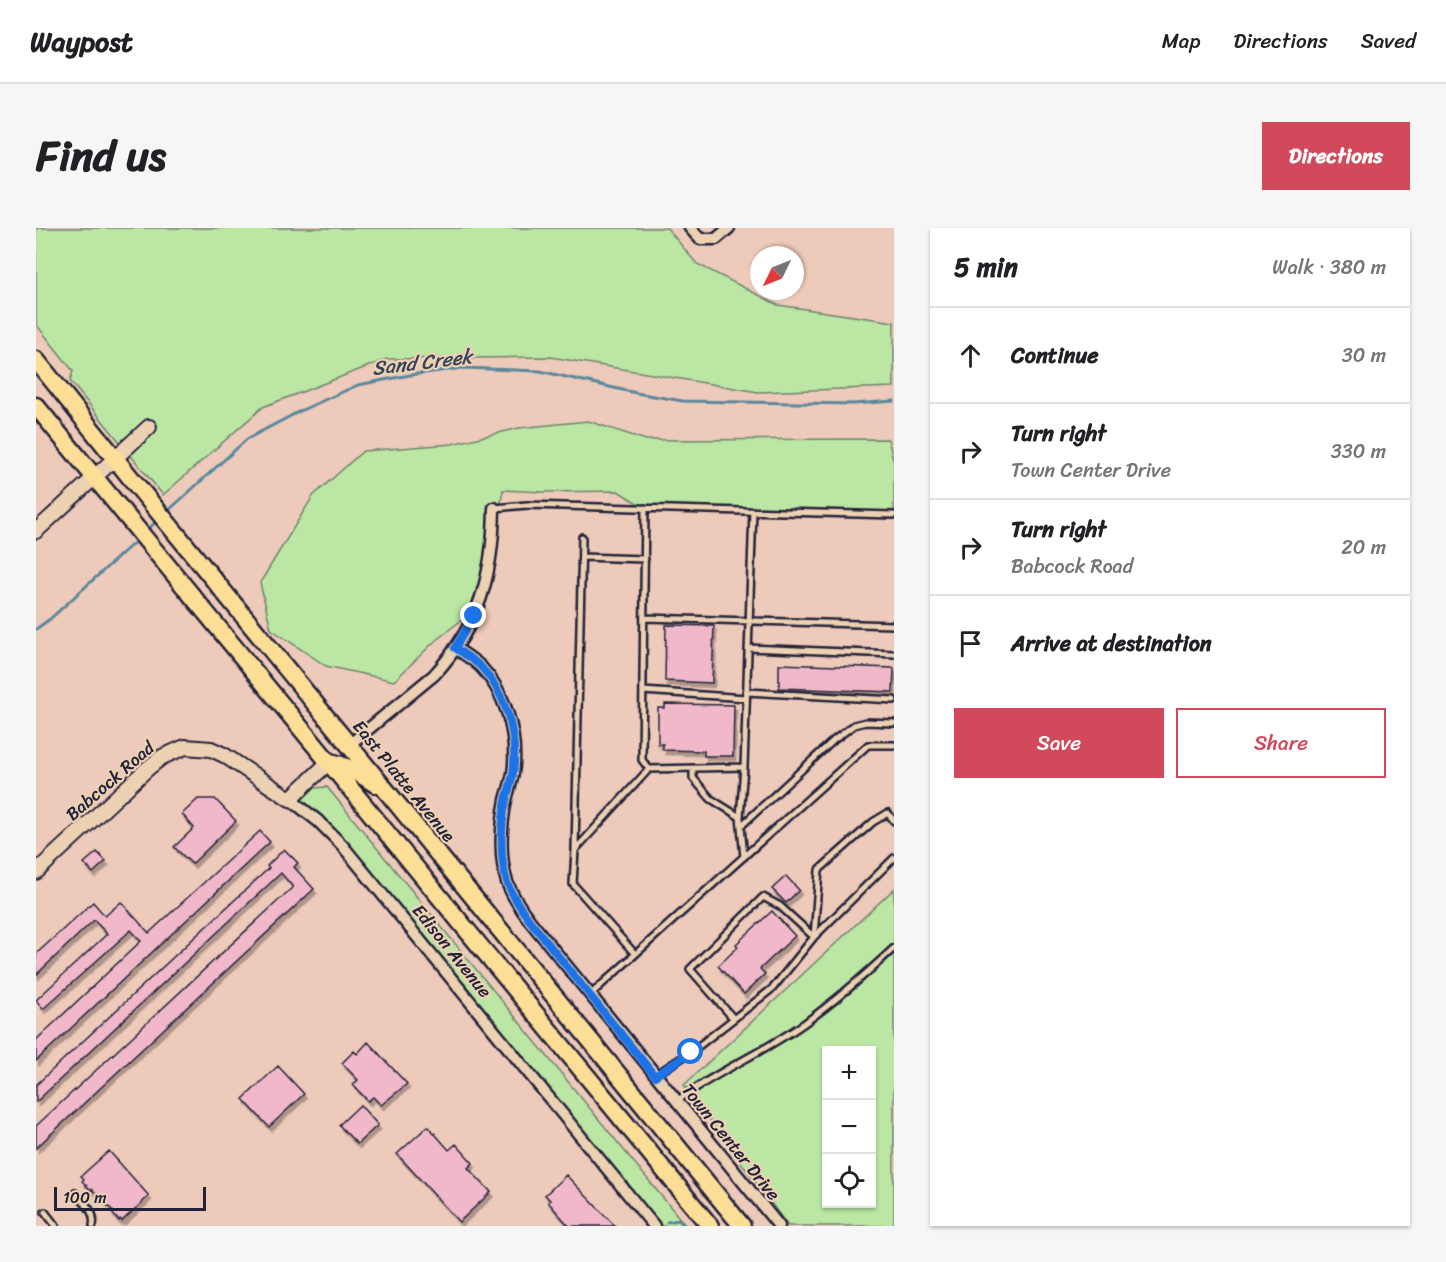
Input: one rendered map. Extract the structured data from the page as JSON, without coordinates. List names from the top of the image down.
{
  "streets": {
    "highway": ["East Platte Avenue"],
    "street": ["Babcock Road", "Edison Avenue", "Town Center Drive"]
  },
  "crossings": [
    ["Babcock Road", "Edison Avenue"]
  ],
  "water": ["Sand Creek"],
  "scale_bar": "100 m",
  "north": "bottom left",
  "page": {
    "header": "Waypost",
    "nav": ["Map", "Directions", "Saved"],
    "title": "Find us",
    "buttons": [
      "Directions",
      ["Save", "Share"]
    ],
    "heading": ["5 min", "Walk · 380 m"],
    "list": [
      ["Continue", "30 m"],
      ["Turn right", "Town Center Drive", "330 m"],
      ["Turn right", "Babcock Road", "20 m"],
      "Arrive at destination"
    ],
    "map_buttons": ["+", "−"],
    "scale": "100 m"
  }
}
